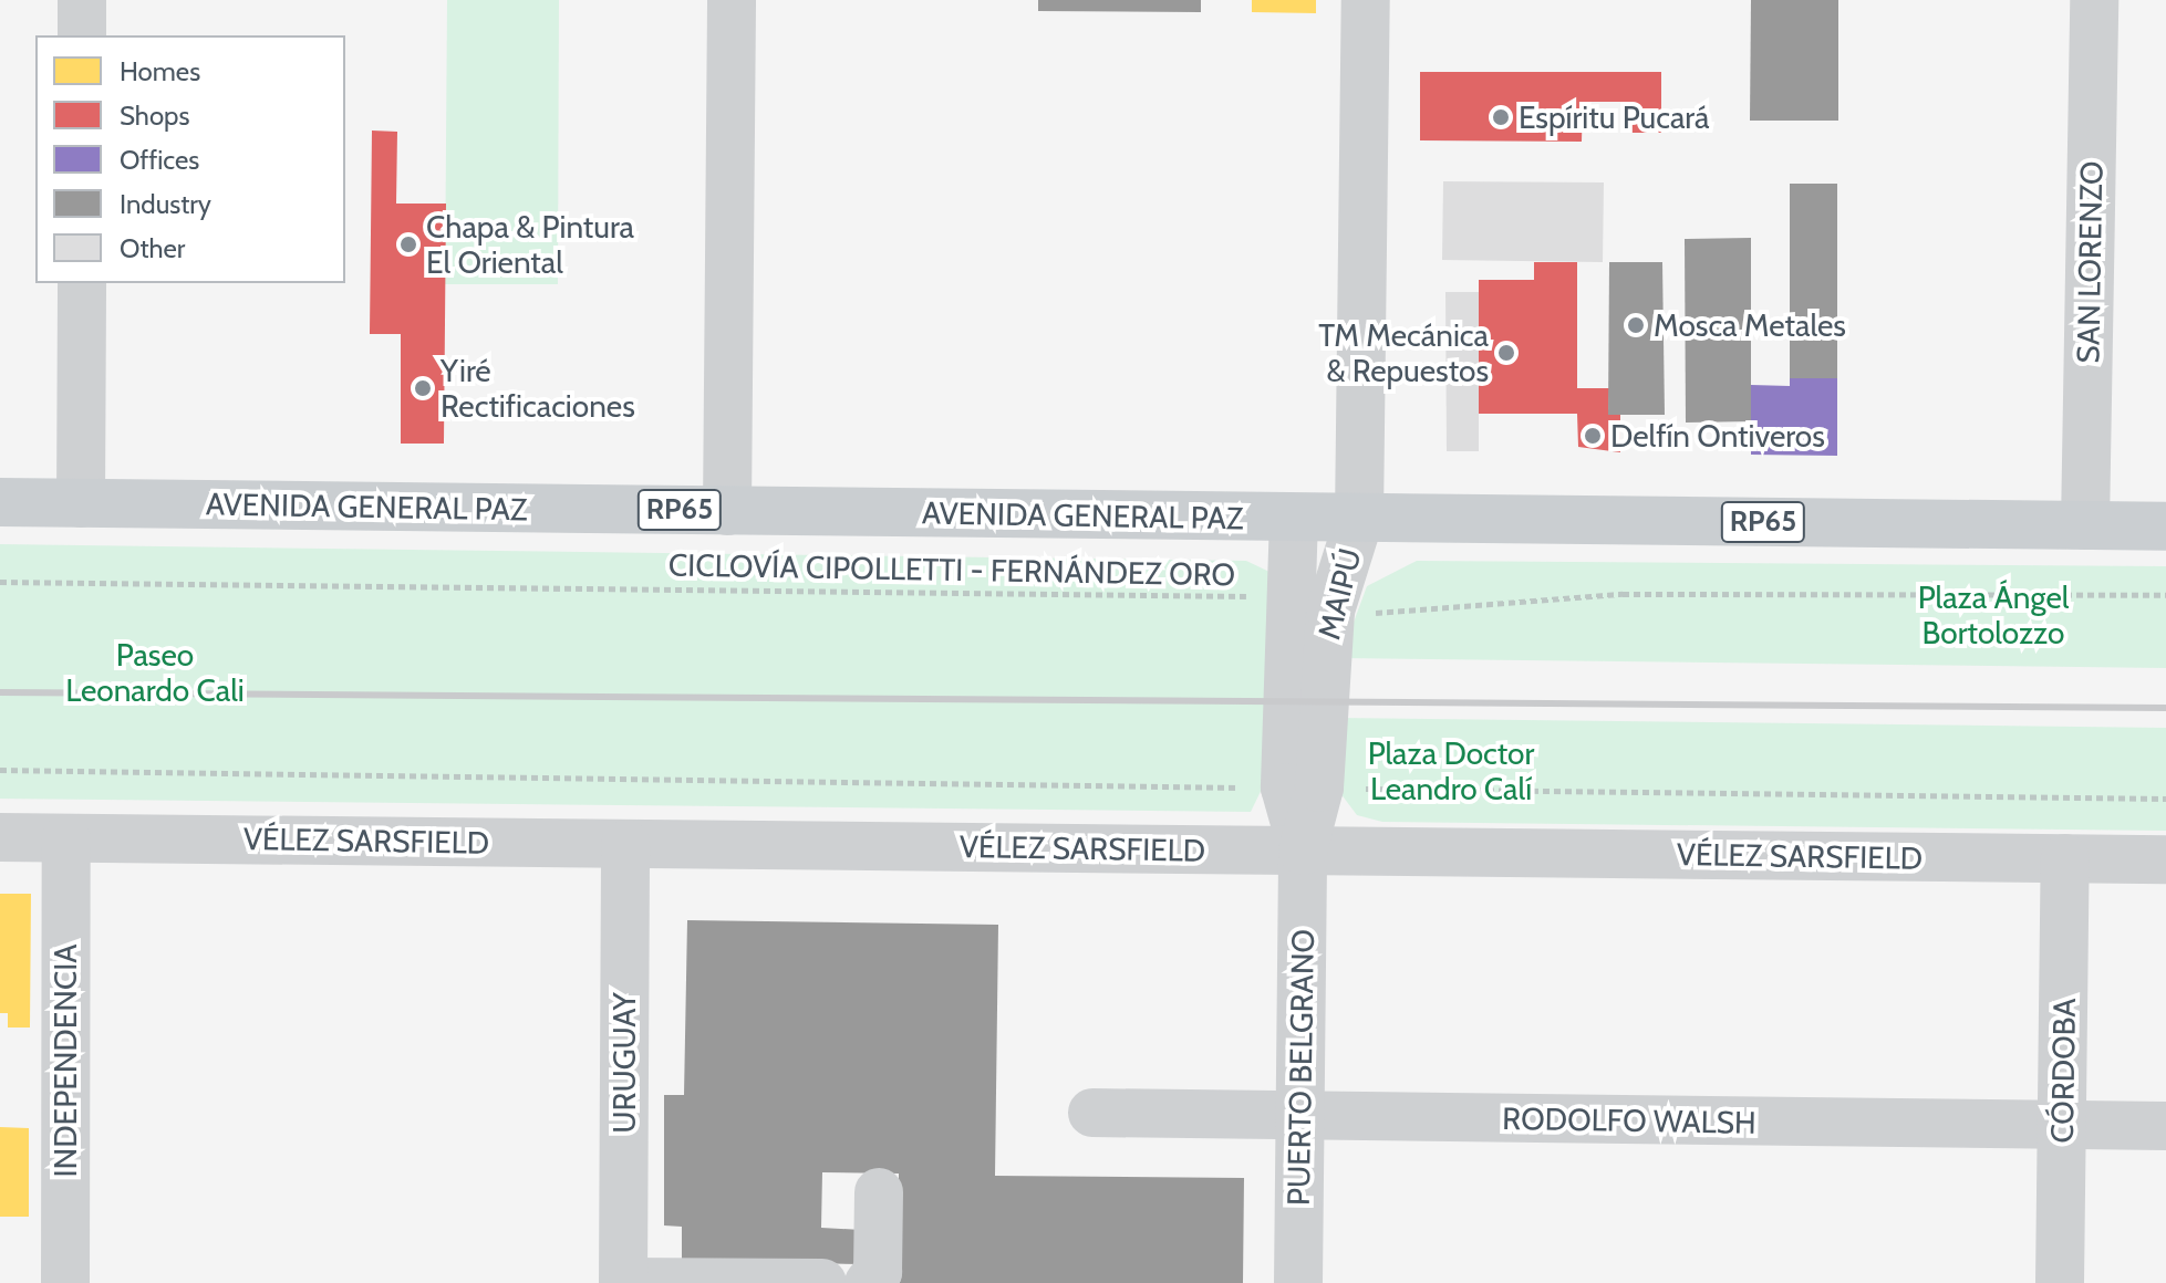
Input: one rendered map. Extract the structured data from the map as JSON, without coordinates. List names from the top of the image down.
{
  "streets": {
    "main road": ["AVENIDA GENERAL PAZ", "RP65"],
    "street": [
      "SAN LORENZO",
      "MAIPÚ",
      "VÉLEZ SARSFIELD",
      "INDEPENDENCIA",
      "URUGUAY",
      "PUERTO BELGRANO",
      "CÓRDOBA",
      "RODOLFO WALSH"
    ],
    "path": ["CICLOVÍA CIPOLLETTI - FERNÁNDEZ ORO"]
  },
  "crossings": [
    ["SAN LORENZO", "AVENIDA GENERAL PAZ"],
    ["AVENIDA GENERAL PAZ", "MAIPÚ"],
    ["CICLOVÍA CIPOLLETTI - FERNÁNDEZ ORO", "MAIPÚ"],
    ["MAIPÚ", "VÉLEZ SARSFIELD"],
    ["MAIPÚ", "PUERTO BELGRANO"],
    ["VÉLEZ SARSFIELD", "INDEPENDENCIA"],
    ["VÉLEZ SARSFIELD", "URUGUAY"],
    ["VÉLEZ SARSFIELD", "PUERTO BELGRANO"],
    ["VÉLEZ SARSFIELD", "CÓRDOBA"],
    ["PUERTO BELGRANO", "RODOLFO WALSH"],
    ["CÓRDOBA", "RODOLFO WALSH"]
  ],
  "parks": ["Plaza Ángel Bortolozzo", "Paseo Leonardo Cali", "Plaza Doctor Leandro Calí"],
  "places": [
    "Espíritu Pucará",
    "Chapa & Pintura El Oriental",
    "Mosca Metales",
    "TM Mecánica & Repuestos",
    "Yiré Rectificaciones",
    "Delfín Ontiveros"
  ],
  "legend": [
    "Homes",
    "Shops",
    "Offices",
    "Industry",
    "Other"
  ]
}
